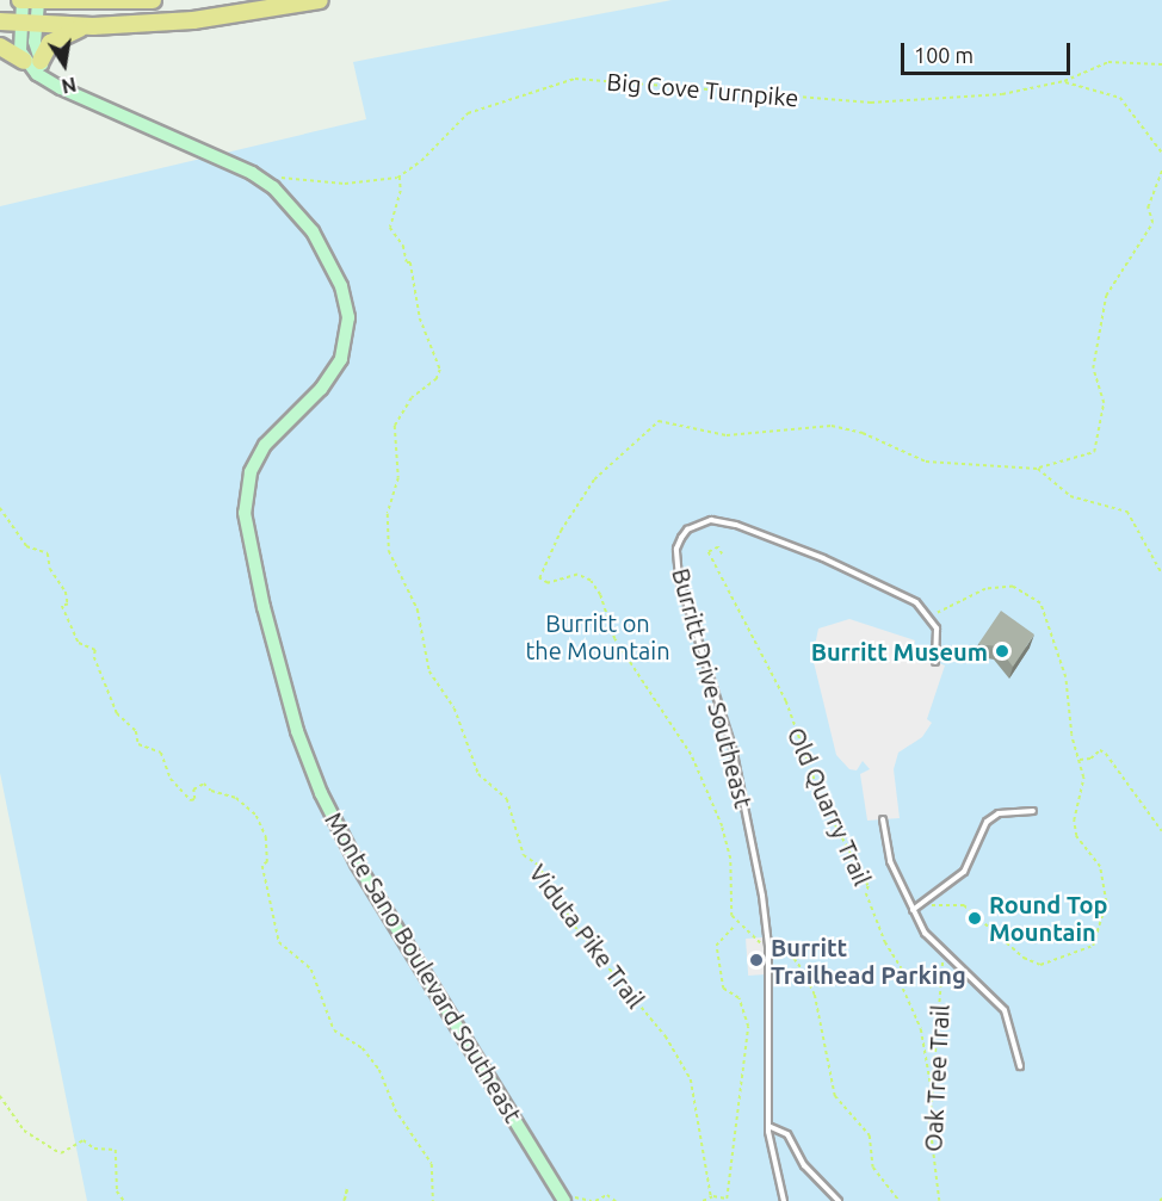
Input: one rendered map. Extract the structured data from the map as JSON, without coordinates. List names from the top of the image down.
{
  "streets": {
    "street": ["Monte Sano Boulevard Southeast"],
    "lane": ["Burritt Drive Southeast"],
    "path": [
      "Big Cove Turnpike",
      "Old Quarry Trail",
      "Viduta Pike Trail",
      "Oak Tree Trail"
    ]
  },
  "crossings": [
    ["Big Cove Turnpike", "Viduta Pike Trail"],
    ["Big Cove Turnpike", "Monte Sano Boulevard Southeast"],
    ["Old Quarry Trail", "Oak Tree Trail"]
  ],
  "parks": ["Burritt on the Mountain"],
  "places": ["Burritt Museum", "Round Top Mountain", "Burritt Trailhead Parking"],
  "scale_bar": "100 m",
  "north": "bottom"
}
